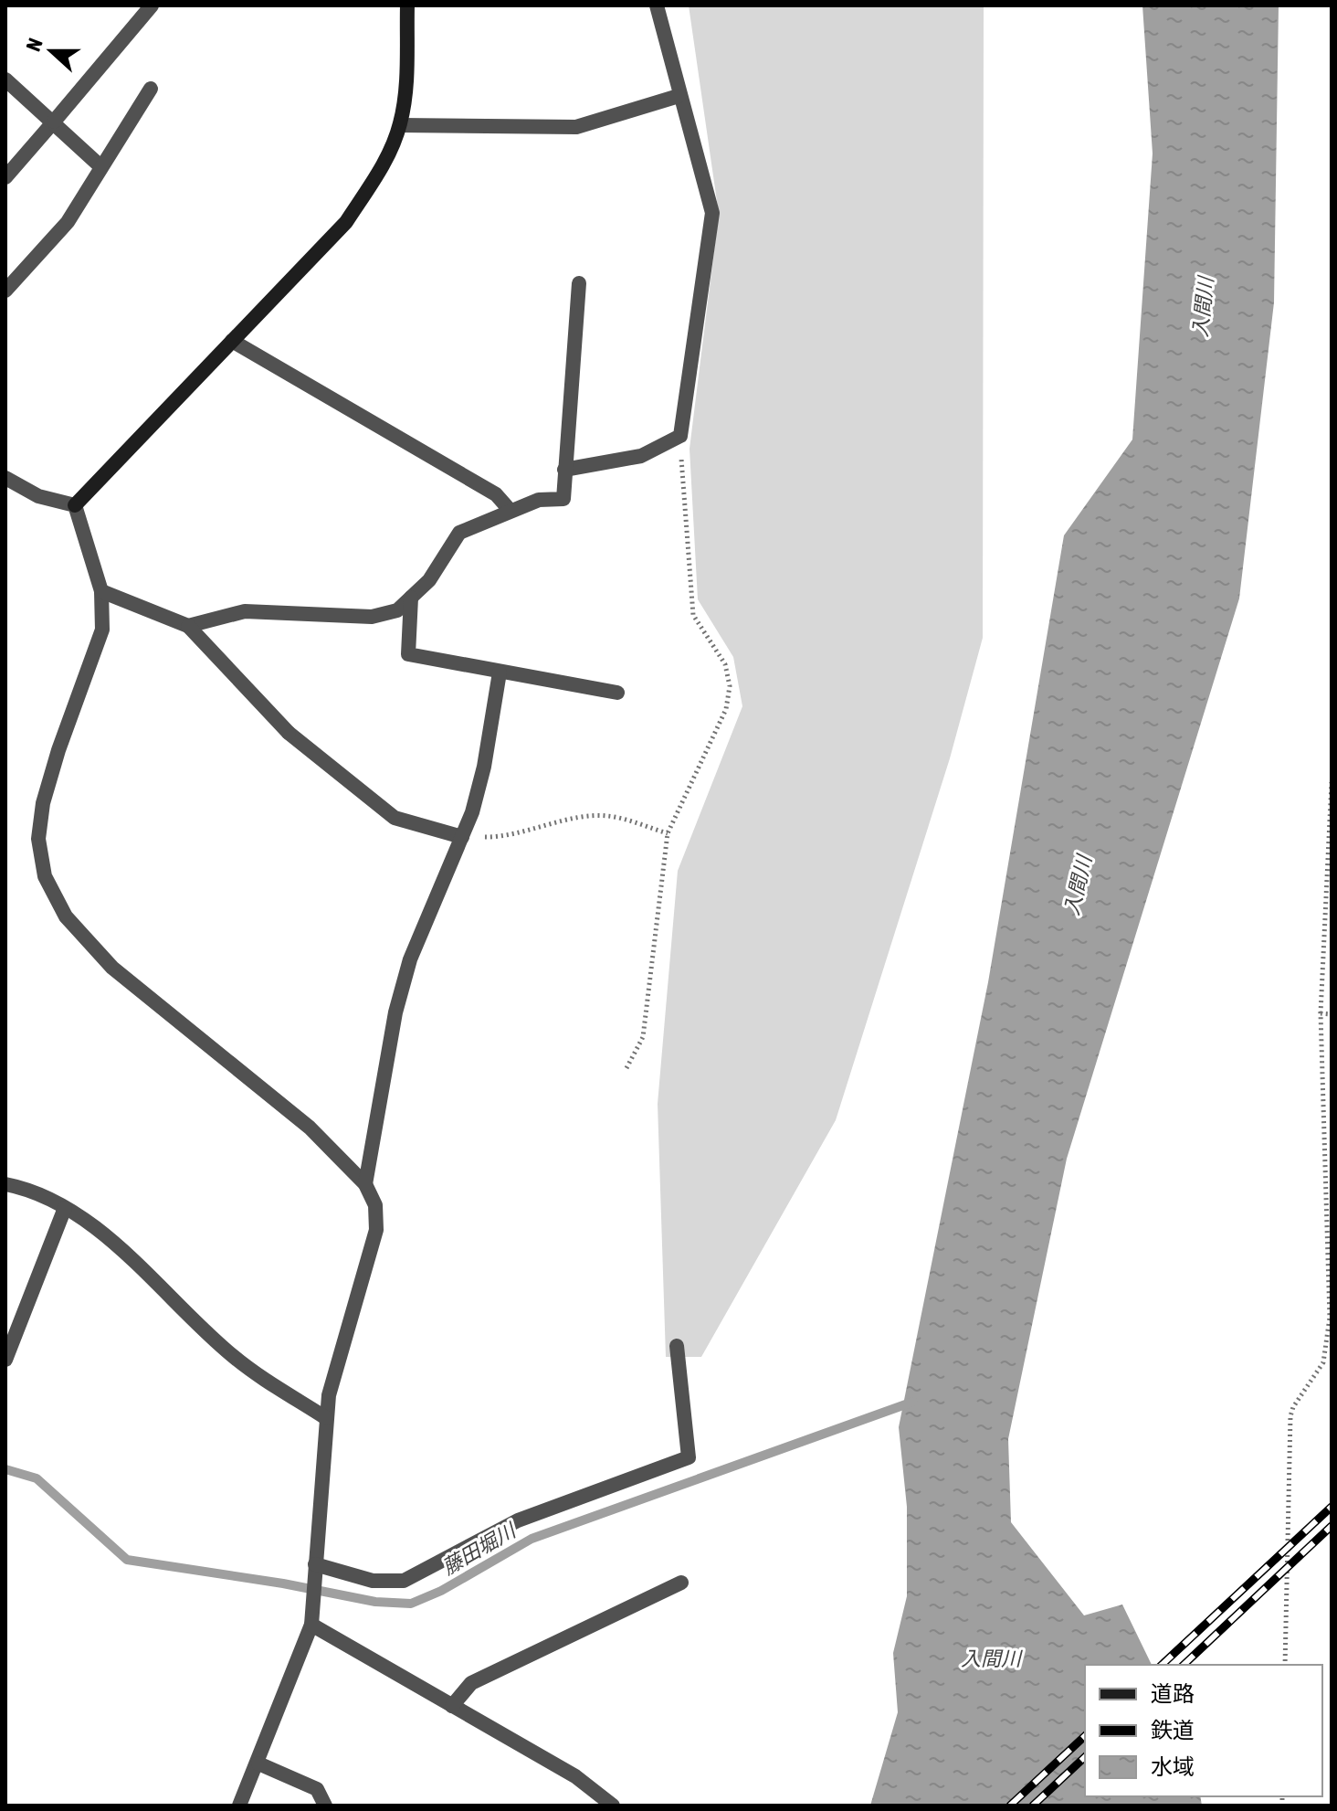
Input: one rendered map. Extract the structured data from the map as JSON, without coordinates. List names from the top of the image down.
{
  "water": ["入間川", "藤田堀川"],
  "legend": ["道路", "鉄道", "水域"],
  "north": "left"
}
